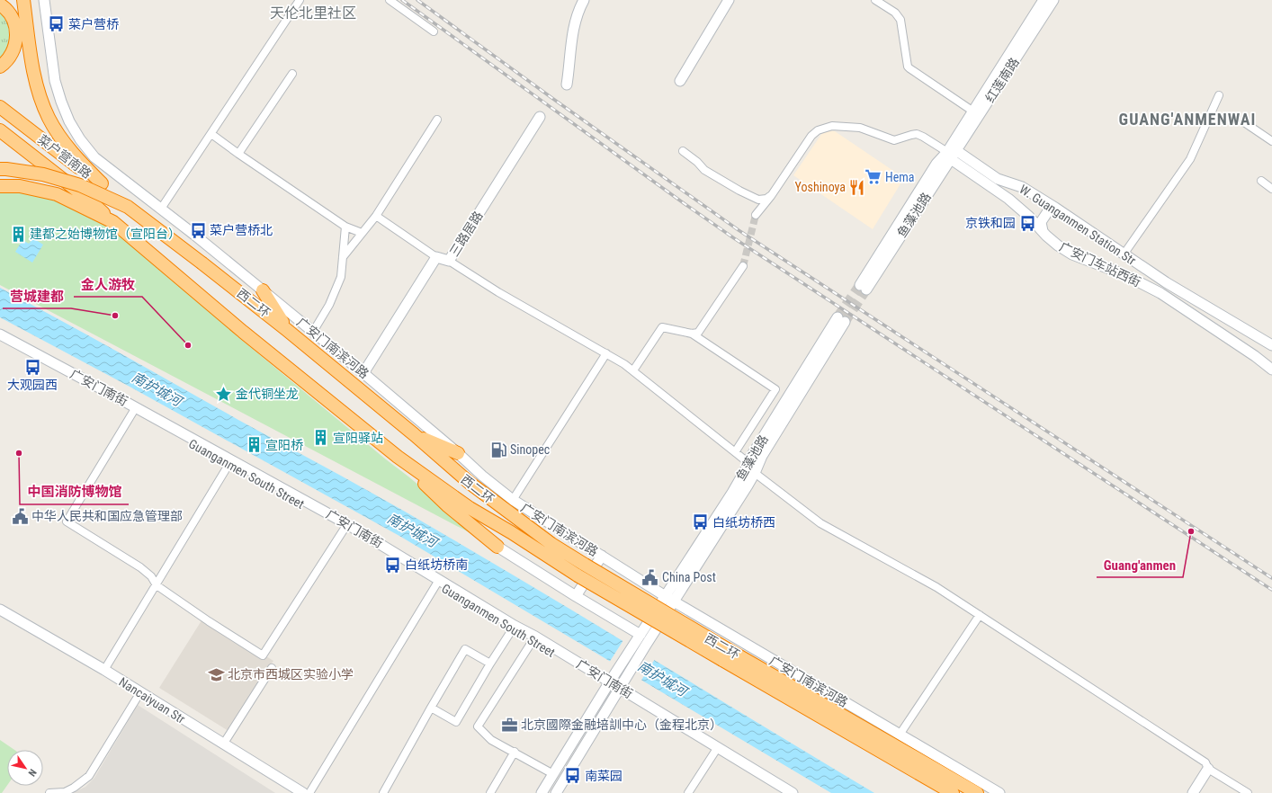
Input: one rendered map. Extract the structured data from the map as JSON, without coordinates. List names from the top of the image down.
{
  "streets": {
    "highway": ["菜户营南路", "西二环"],
    "street": [
      "红莲南路",
      "鱼藻池路",
      "W. Guanganmen Station Str",
      "三路居路",
      "广安门车站西街",
      "广安门南滨河路",
      "广安门南街",
      "Nancaiyuan Str"
    ]
  },
  "crossings": [
    ["红莲南路", "鱼藻池路"],
    ["红莲南路", "W. Guanganmen Station Str"],
    ["红莲南路", "广安门车站西街"],
    ["菜户营南路", "西二环"],
    ["鱼藻池路", "W. Guanganmen Station Str"],
    ["鱼藻池路", "广安门车站西街"],
    ["鱼藻池路", "广安门南滨河路"],
    ["W. Guanganmen Station Str", "广安门车站西街"],
    ["三路居路", "广安门南滨河路"]
  ],
  "districts": ["天伦北里社区", "GUANG'ANMENWAI"],
  "water": ["南护城河"],
  "places": {
    "bus stop": [
      "菜户营桥",
      "京铁和园",
      "菜户营桥北",
      "大观园西",
      "白纸坊桥西",
      "白纸坊桥南",
      "南菜园"
    ],
    "supermarket": ["Hema"],
    "restaurant": ["Yoshinoya"],
    "building": ["建都之始博物馆（宣阳台）", "宣阳驿站", "宣阳桥"],
    "other": [
      "营城建都",
      "金人游牧",
      "中国消防博物馆",
      "Guang'anmen"
    ],
    "place": ["金代铜坐龙"],
    "fuel station": ["Sinopec"],
    "public building": ["中华人民共和国应急管理部", "China Post"],
    "school or university": ["北京市西城区实验小学"],
    "office": ["北京國際金融培訓中心（金程北京）"]
  },
  "north": "bottom right"
}
